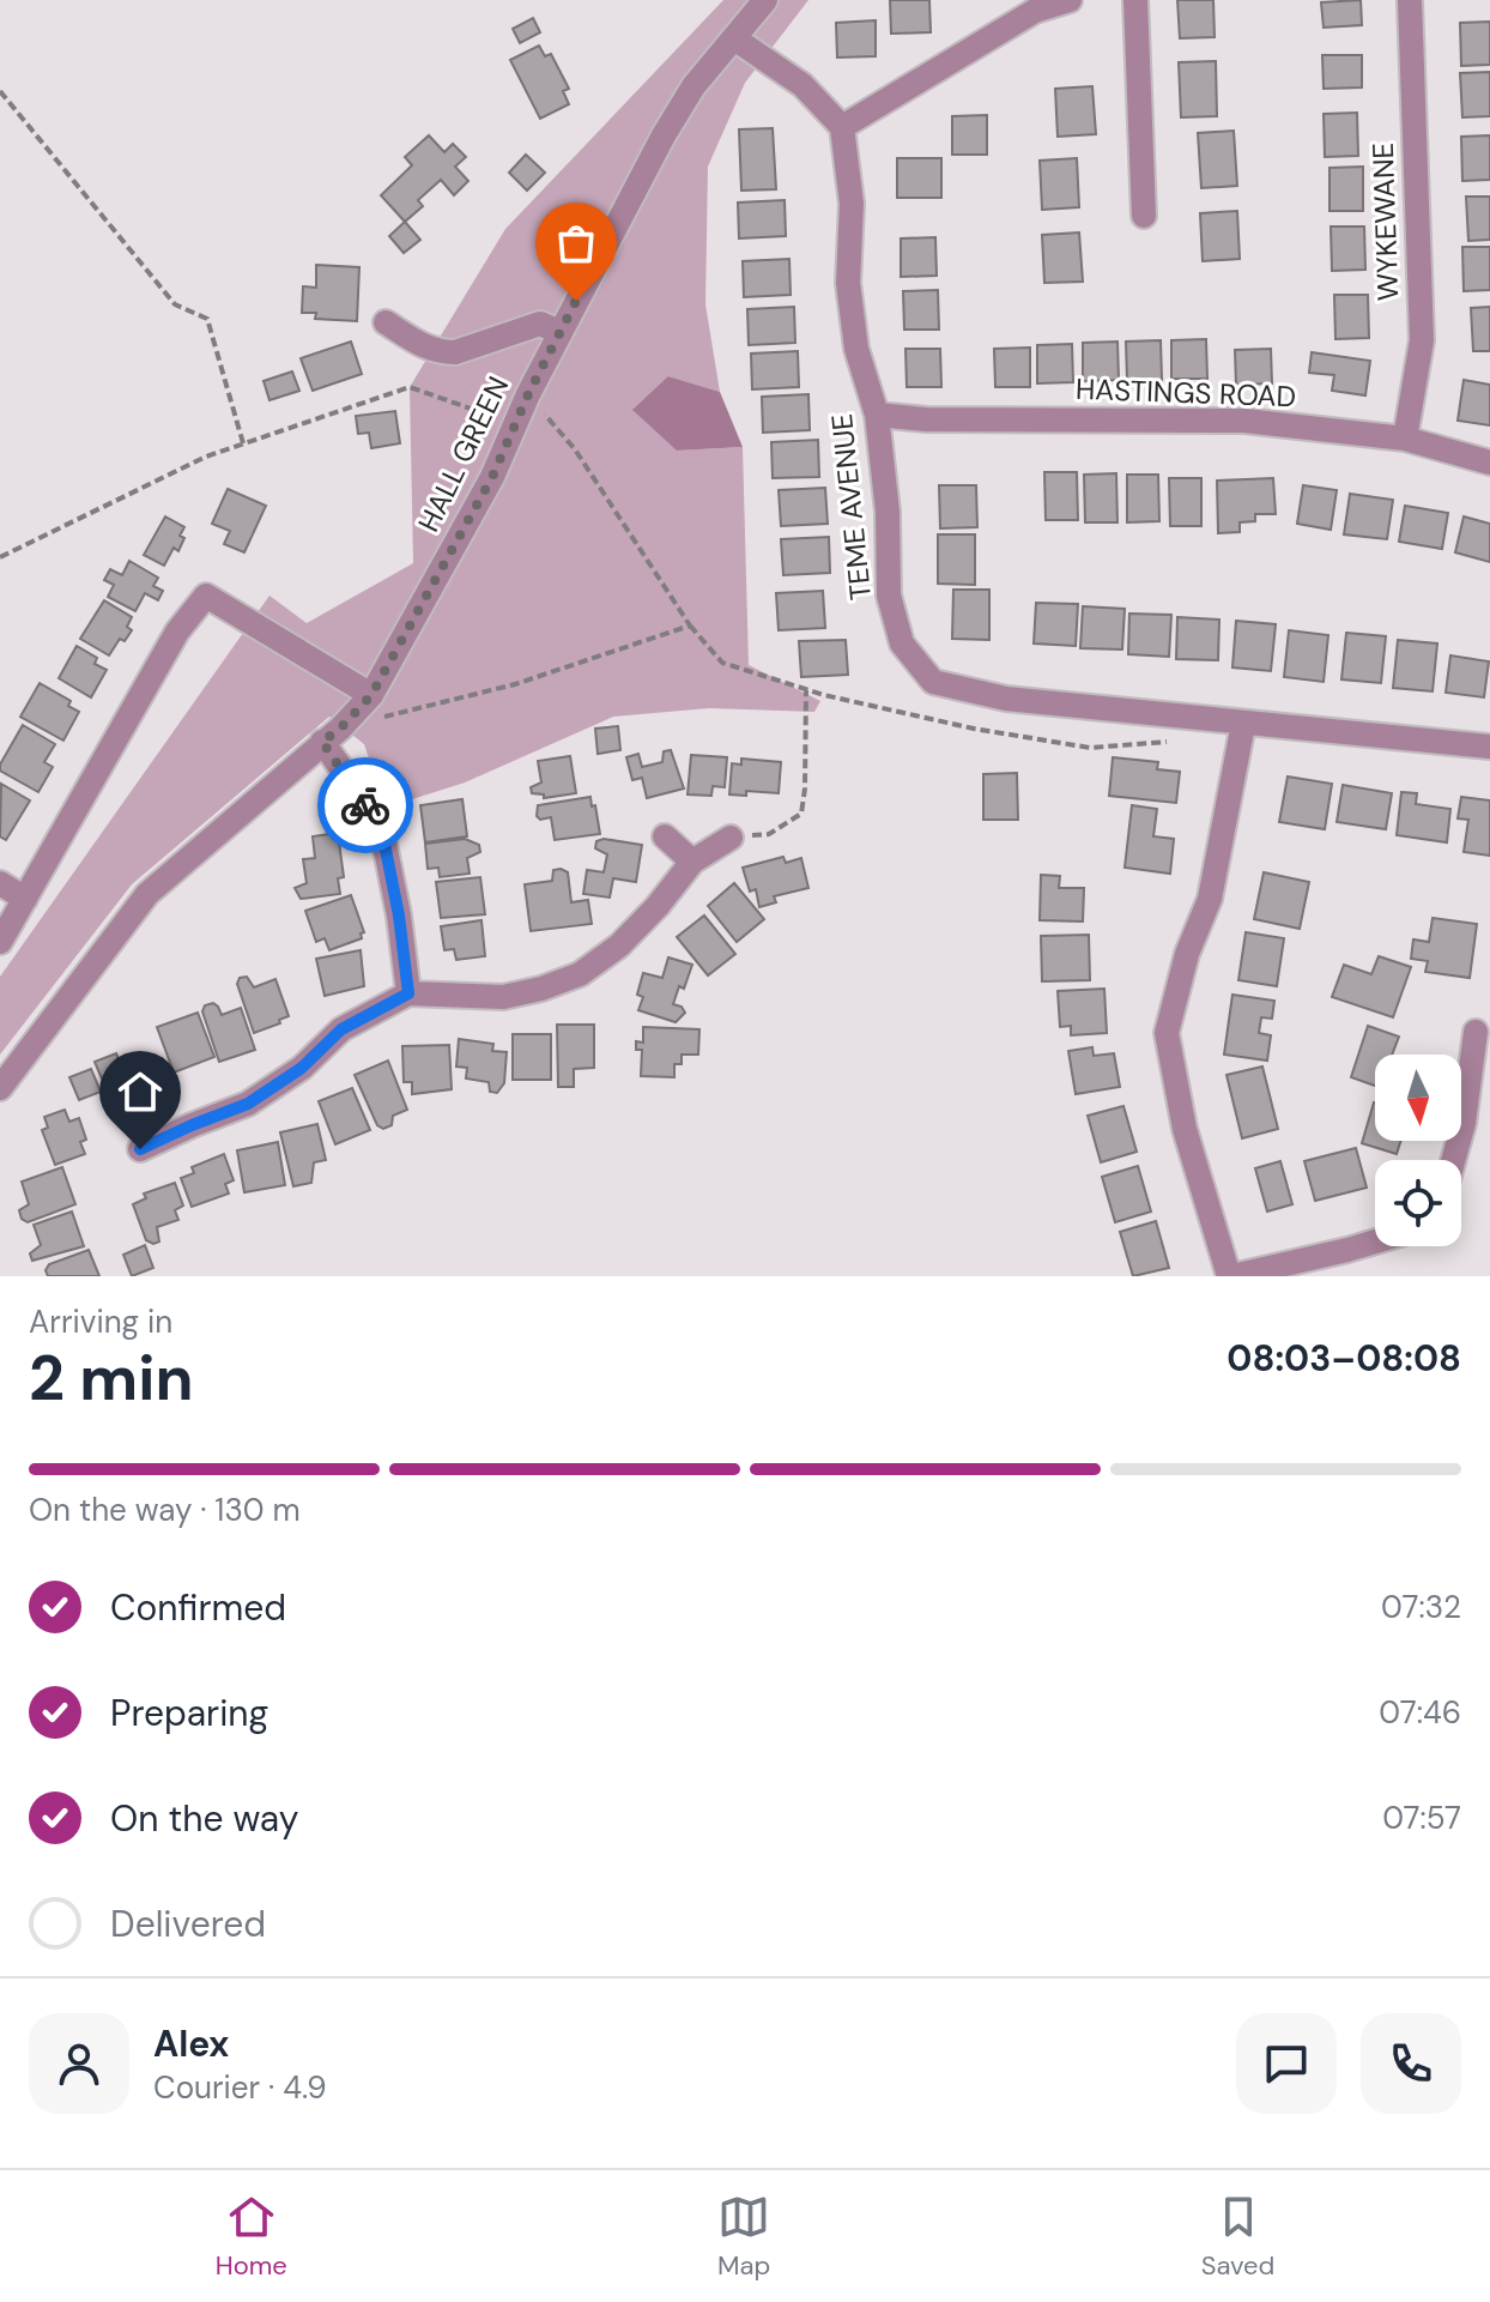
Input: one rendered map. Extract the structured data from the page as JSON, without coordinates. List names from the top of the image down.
{
  "streets": {
    "street": [
      "WYKEWANE",
      "HASTINGS ROAD",
      "HALL GREEN",
      "TEME AVENUE"
    ]
  },
  "crossings": [
    ["WYKEWANE", "HASTINGS ROAD"],
    ["HASTINGS ROAD", "TEME AVENUE"]
  ],
  "north": "bottom",
  "page": {
    "heading": ["2 min", "Arriving in", "08:03–08:08"],
    "panel": ["Alex", "Courier · 4.9"],
    "bar": "On the way · 130 m",
    "list": [
      ["Confirmed", "07:32"],
      ["Preparing", "07:46"],
      ["On the way", "07:57"],
      "Delivered"
    ],
    "tabs": ["Home", "Map", "Saved"]
  }
}
